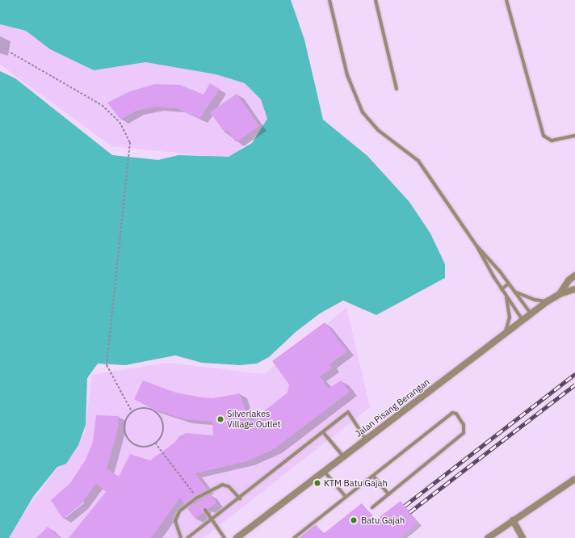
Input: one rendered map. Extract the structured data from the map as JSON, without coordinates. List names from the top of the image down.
{
  "streets": {
    "street": ["Jalan Pisang Berangan"]
  },
  "places": ["Silverlakes Village Outlet", "KTM Batu Gajah", "Batu Gajah"]
}
